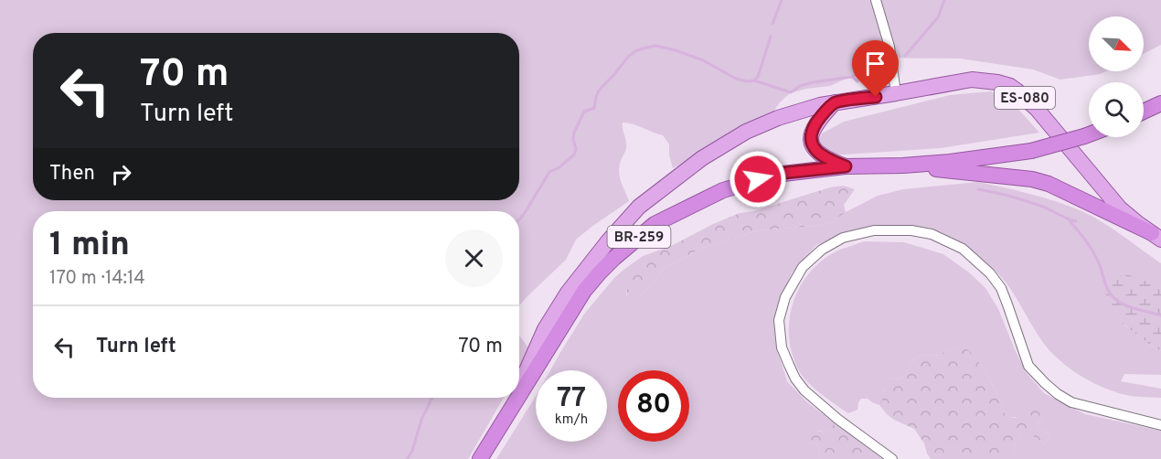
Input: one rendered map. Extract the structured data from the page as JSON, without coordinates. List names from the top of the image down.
{
  "streets": {
    "highway": ["ES-080", "BR-259"]
  },
  "crossings": [
    ["ES-080", "BR-259"]
  ],
  "north": "bottom right",
  "page": {
    "turn": ["70 m", "Turn left"],
    "then": "Then",
    "heading": ["1 min", "170 m · 14:14"],
    "list": [
      {
        "name": "Turn left",
        "value": "70 m"
      }
    ],
    "speed": "77 km/h",
    "limit": "80"
  }
}
